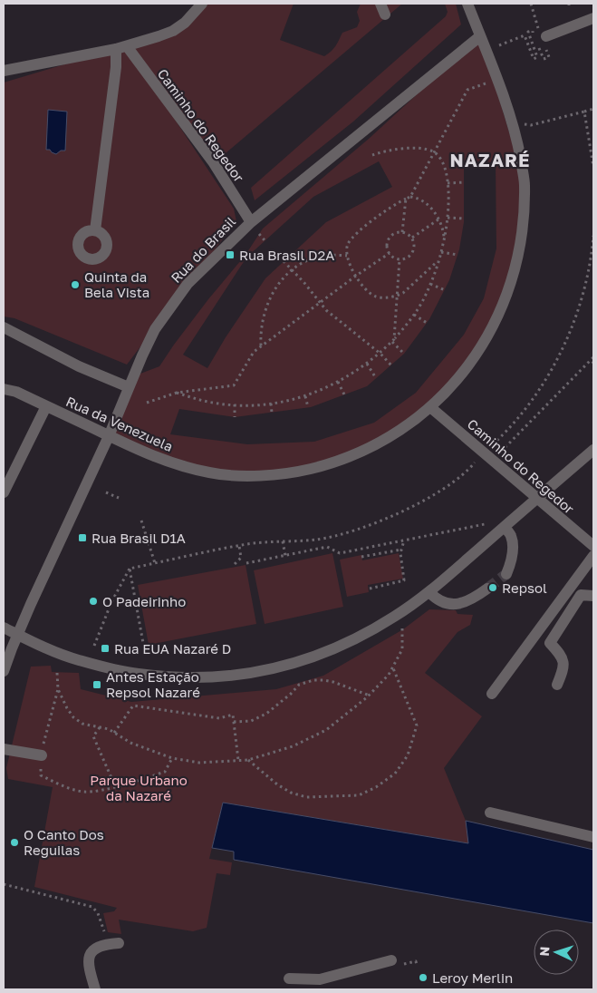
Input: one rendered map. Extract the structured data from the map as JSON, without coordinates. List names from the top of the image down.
{
  "streets": {
    "street": ["Caminho do Regedor", "Rua do Brasil", "Rua da Venezuela"]
  },
  "crossings": [
    ["Caminho do Regedor", "Rua do Brasil"],
    ["Caminho do Regedor", "Rua da Venezuela"],
    ["Rua do Brasil", "Rua da Venezuela"]
  ],
  "districts": ["NAZARÉ"],
  "parks": ["Parque Urbano da Nazaré"],
  "places": {
    "transit": [
      "Rua Brasil D2A",
      "Rua Brasil D1A",
      "Rua EUA Nazaré D",
      "Antes Estação Repsol Nazaré"
    ],
    "other": [
      "Quinta da Bela Vista",
      "Repsol",
      "O Padeirinho",
      "O Canto Dos Reguilas",
      "Leroy Merlin"
    ]
  },
  "north": "left"
}
